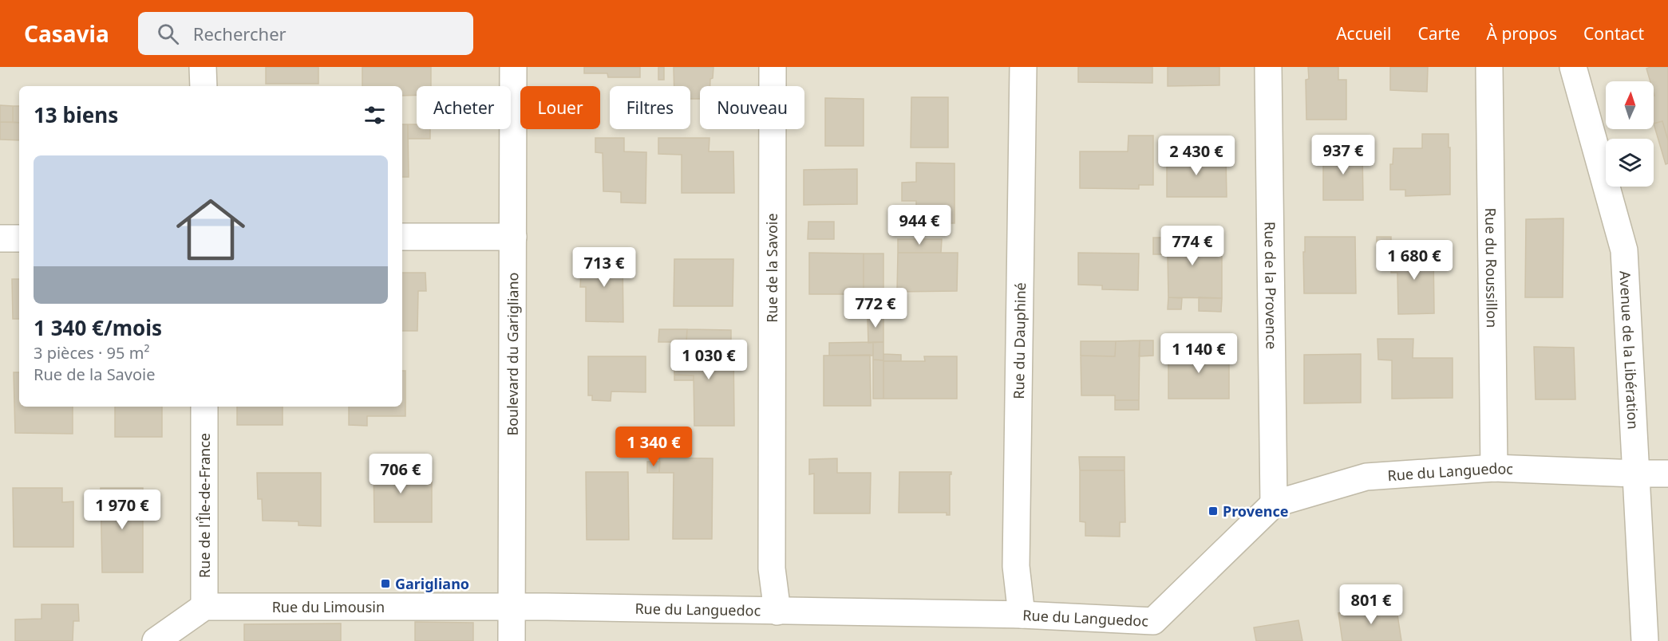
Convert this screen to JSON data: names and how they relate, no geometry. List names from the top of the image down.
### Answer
{
  "streets": {
    "street": [
      "Rue du Roussillon",
      "Rue de la Savoie",
      "Rue de la Provence",
      "Rue du Dauphiné",
      "Avenue de la Libération",
      "Boulevard du Garigliano",
      "Rue du Languedoc",
      "Rue de l'Île-de-France",
      "Rue du Limousin"
    ]
  },
  "crossings": [
    ["Rue du Roussillon", "Rue du Languedoc"],
    ["Rue de la Savoie", "Rue du Languedoc"],
    ["Rue de la Provence", "Rue du Languedoc"],
    ["Rue du Dauphiné", "Rue du Languedoc"],
    ["Avenue de la Libération", "Rue du Languedoc"],
    ["Boulevard du Garigliano", "Rue du Languedoc"],
    ["Boulevard du Garigliano", "Rue du Limousin"],
    ["Rue du Languedoc", "Rue du Limousin"],
    ["Rue de l'Île-de-France", "Rue du Limousin"]
  ],
  "places": {
    "transit": ["Provence", "Garigliano"]
  },
  "north": "top",
  "page": {
    "header": "Casavia",
    "search": "Rechercher",
    "nav": [
      "Accueil",
      "Carte",
      "À propos",
      "Contact"
    ],
    "chip": [
      "Acheter",
      "Louer",
      "Filtres",
      "Nouveau"
    ],
    "heading": "13 biens",
    "price": [
      "937 €",
      "2 430 €",
      "944 €",
      "774 €",
      "1 680 €",
      "713 €",
      "772 €",
      "1 140 €",
      "1 030 €",
      "1 340 €",
      "706 €",
      "1 970 €",
      "801 €"
    ],
    "list": [
      {
        "name": "1 340 €/mois",
        "note": "3 pièces · 95 m² · Rue de la Savoie"
      }
    ]
  }
}
